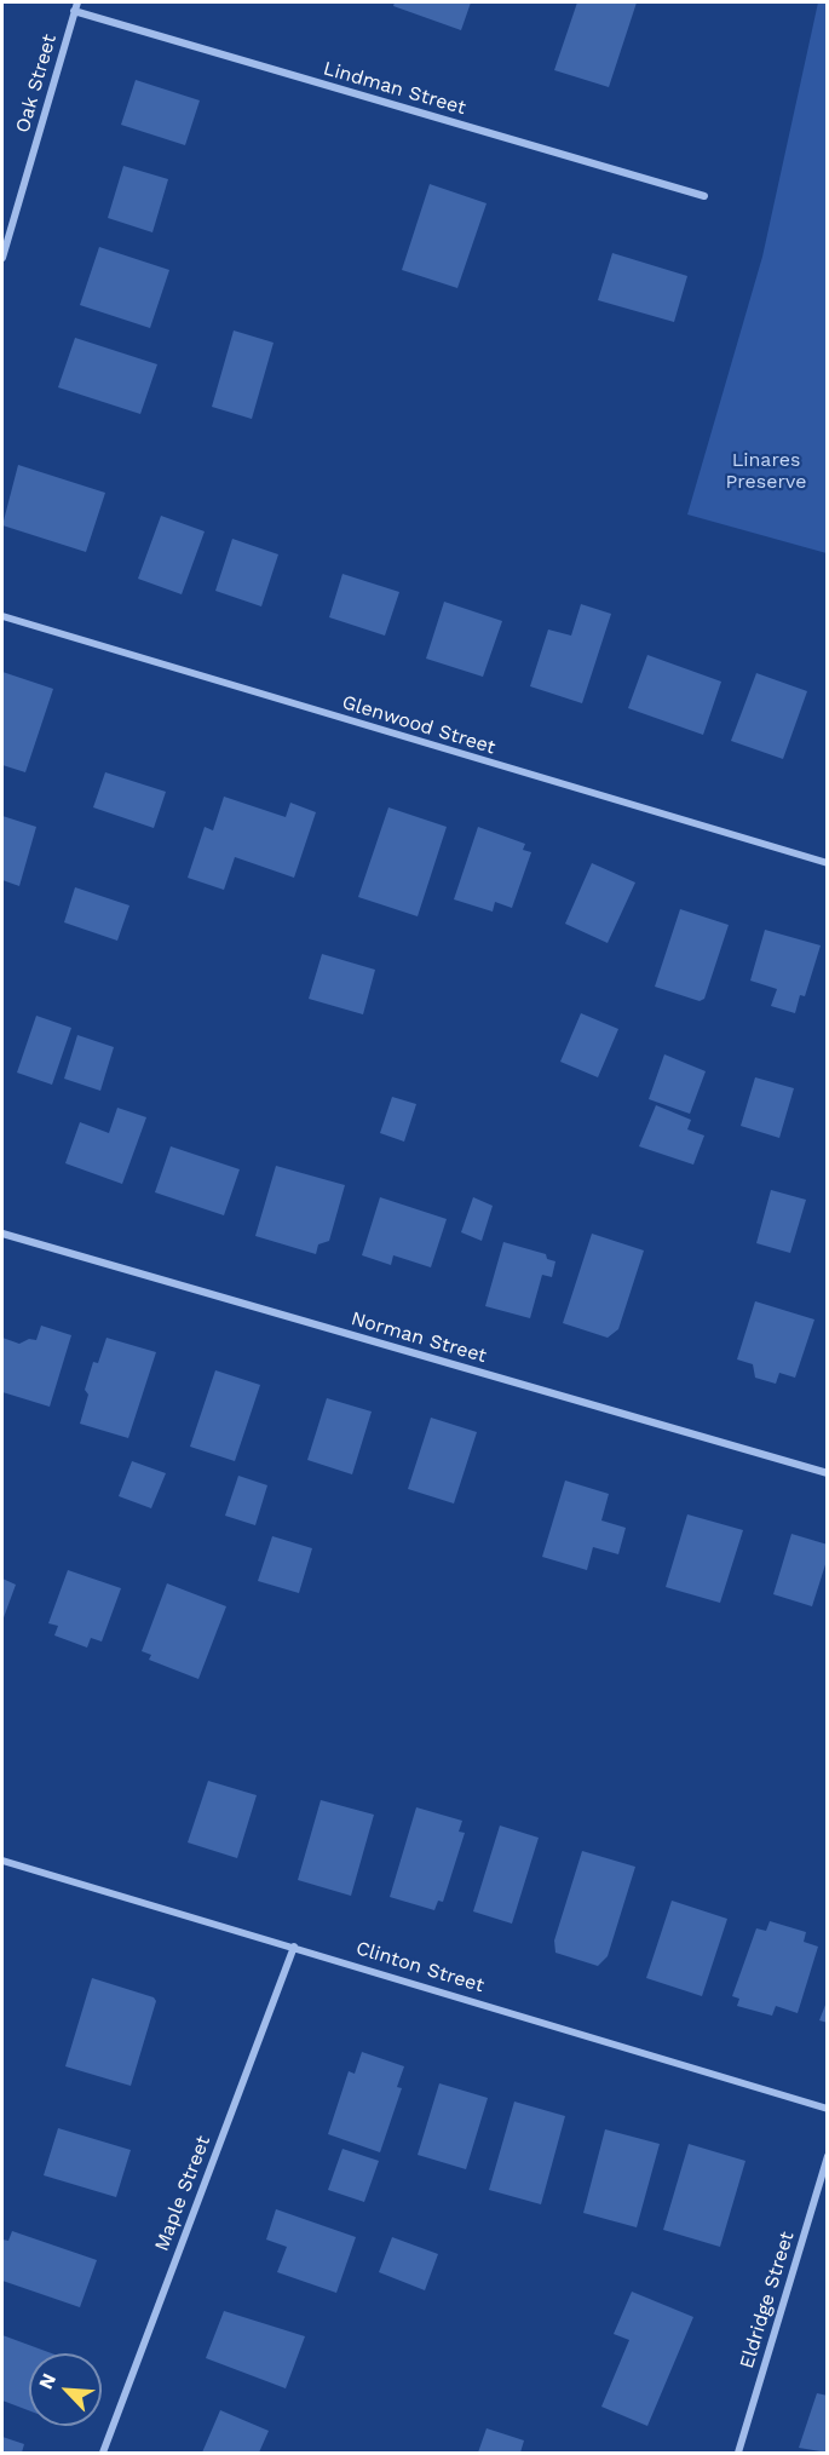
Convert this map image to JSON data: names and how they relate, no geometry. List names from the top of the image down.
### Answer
{
  "streets": {
    "street": [
      "Oak Street",
      "Lindman Street",
      "Glenwood Street",
      "Norman Street",
      "Clinton Street",
      "Maple Street",
      "Eldridge Street"
    ]
  },
  "crossings": [
    ["Oak Street", "Lindman Street"],
    ["Clinton Street", "Maple Street"]
  ],
  "parks": ["Linares Preserve"],
  "north": "top left"
}
